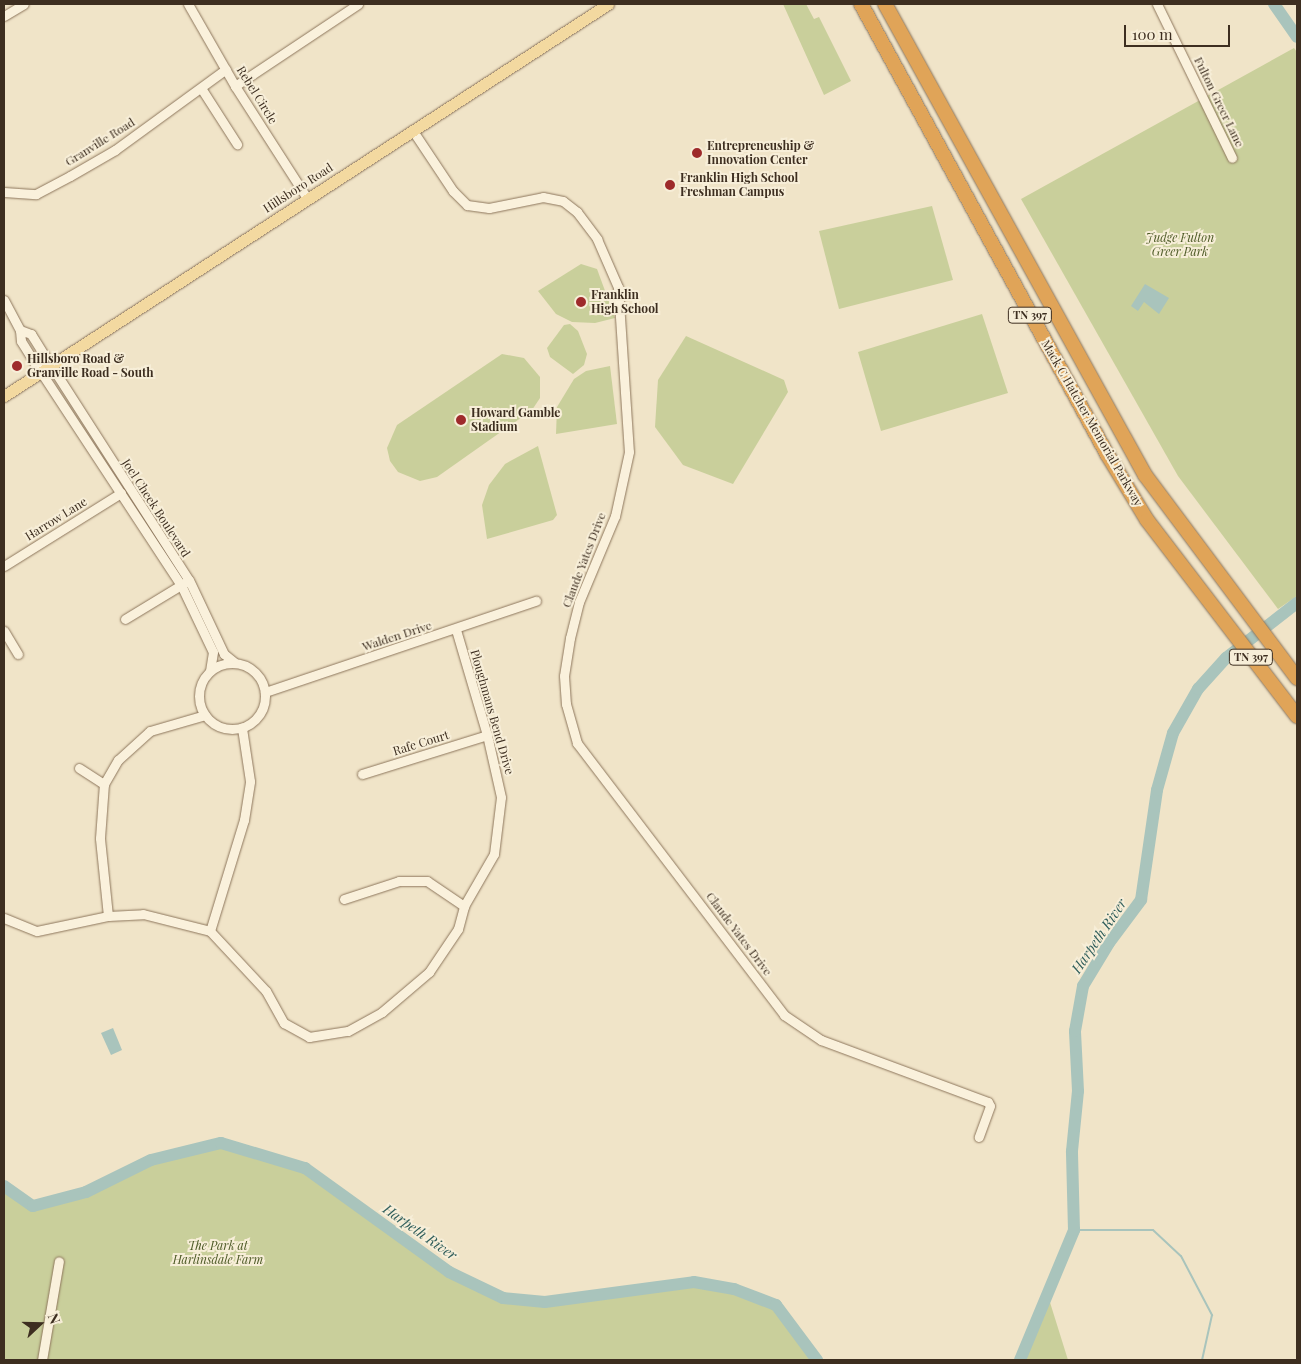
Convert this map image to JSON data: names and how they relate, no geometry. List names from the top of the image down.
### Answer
{
  "streets": {
    "highway": ["TN 397", "Mack C Hatcher Memorial Parkway"],
    "main road": ["Hillsboro Road"],
    "street": [
      "Rebel Circle",
      "Fulton Greer Lane",
      "Granville Road",
      "Joel Cheek Boulevard",
      "Harrow Lane",
      "Claude Yates Drive",
      "Walden Drive",
      "Ploughmans Bend Drive",
      "Rafe Court"
    ]
  },
  "crossings": [
    ["Rebel Circle", "Granville Road"],
    ["Rebel Circle", "Hillsboro Road"],
    ["Hillsboro Road", "Joel Cheek Boulevard"],
    ["Hillsboro Road", "Claude Yates Drive"],
    ["Joel Cheek Boulevard", "Harrow Lane"],
    ["Joel Cheek Boulevard", "Walden Drive"],
    ["Walden Drive", "Ploughmans Bend Drive"],
    ["Ploughmans Bend Drive", "Rafe Court"]
  ],
  "water": ["Harpeth River"],
  "parks": ["Judge Fulton Greer Park", "The Park at Harlinsdale Farm"],
  "places": [
    "Entrepreneuship & Innovation Center",
    "Franklin High School Freshman Campus",
    "Franklin High School",
    "Hillsboro Road & Granville Road - South",
    "Howard Gamble Stadium"
  ],
  "scale_bar": "100 m",
  "north": "right"
}
